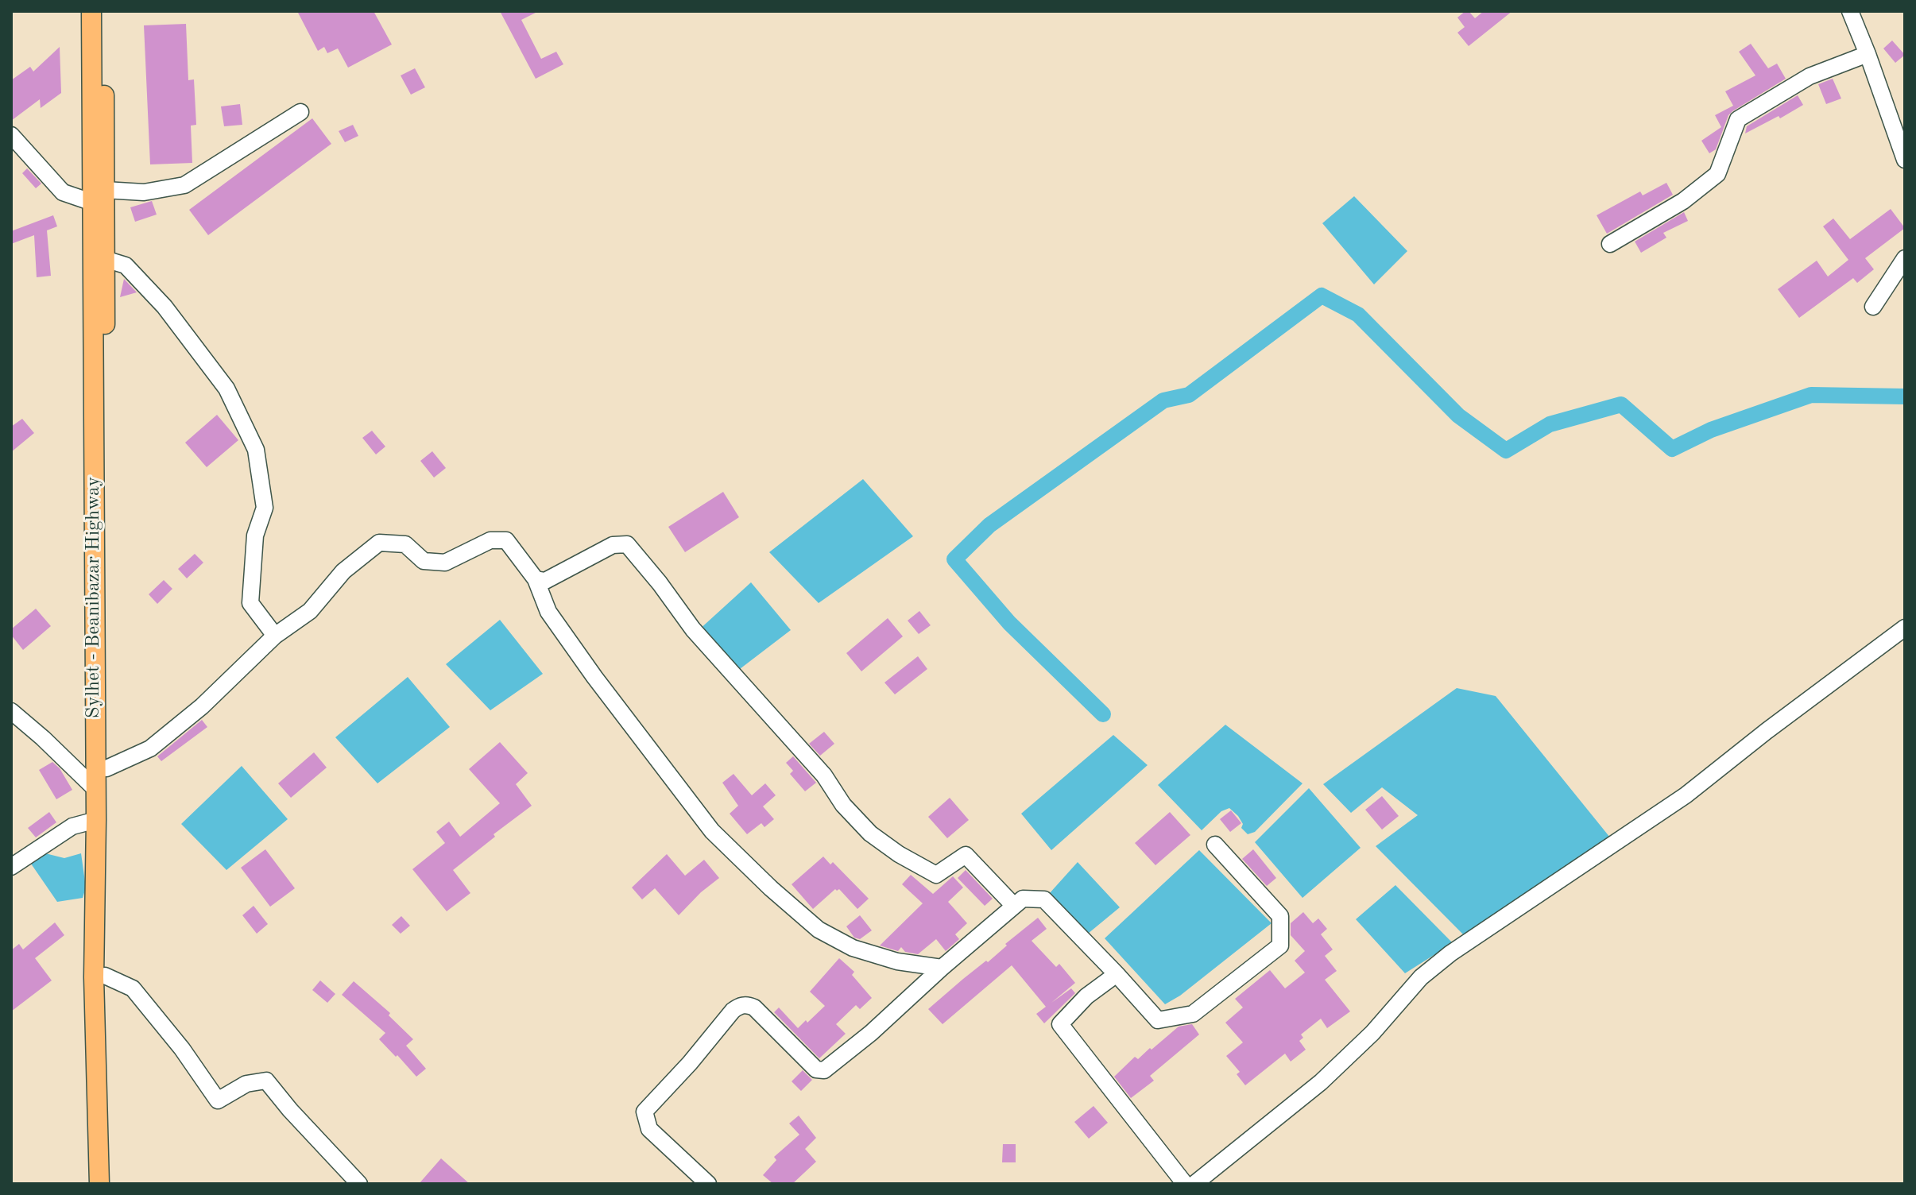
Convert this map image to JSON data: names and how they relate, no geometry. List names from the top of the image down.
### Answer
{
  "streets": {
    "main road": ["Sylhet - Beanibazar Highway"]
  }
}
